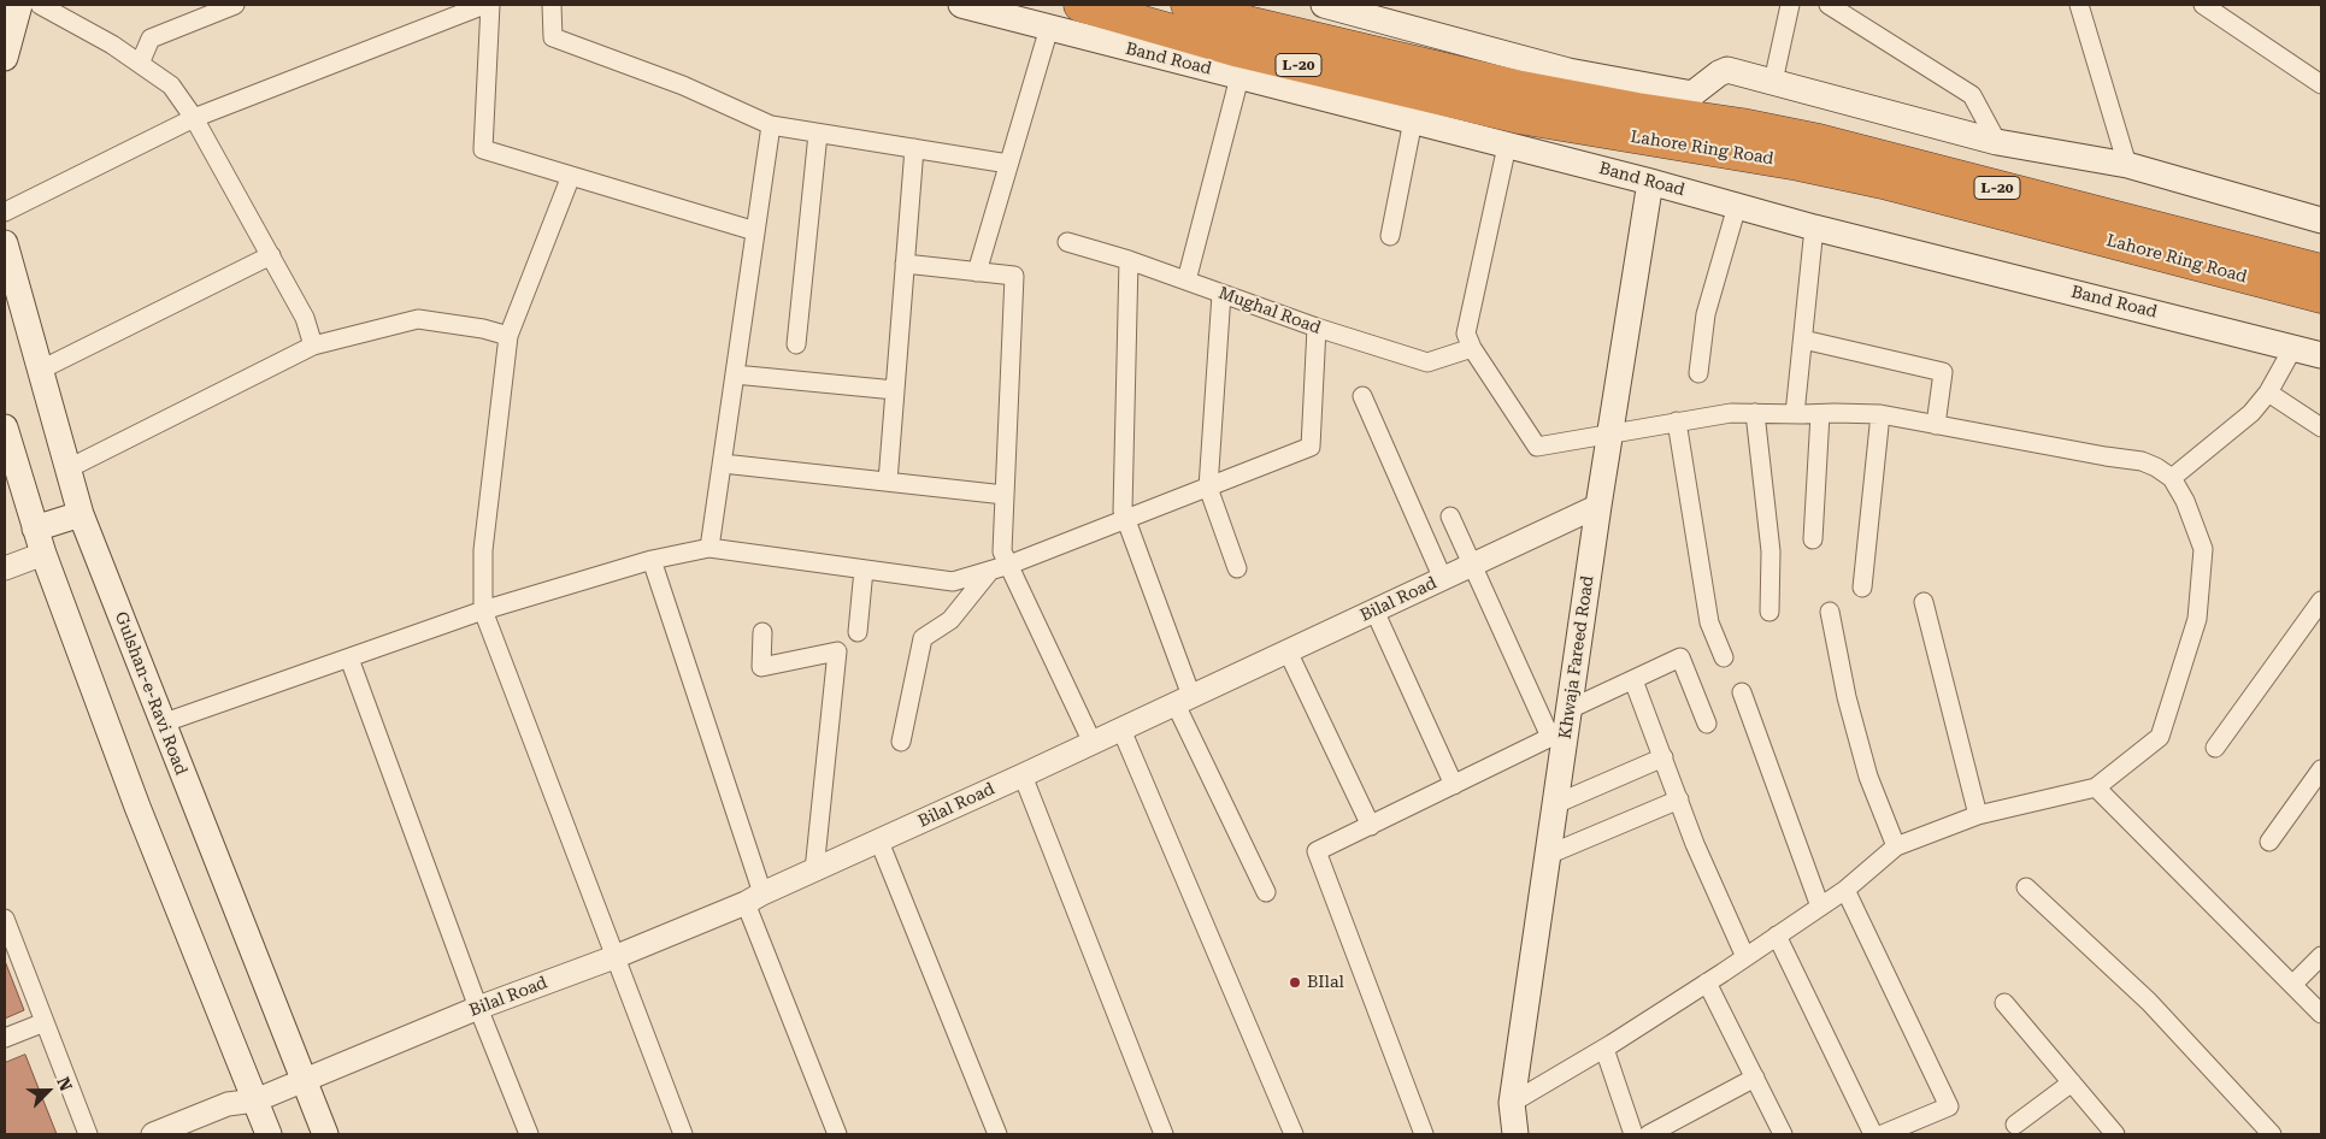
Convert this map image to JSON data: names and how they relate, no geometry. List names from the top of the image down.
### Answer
{
  "streets": {
    "highway": ["L-20", "Lahore Ring Road"],
    "main road": ["Band Road", "Khwaja Fareed Road", "Gulshan-e-Ravi Road"],
    "street": ["Mughal Road", "Bilal Road"]
  },
  "crossings": [
    ["Band Road", "Lahore Ring Road"],
    ["Band Road", "Khwaja Fareed Road"],
    ["Bilal Road", "Khwaja Fareed Road"],
    ["Bilal Road", "Gulshan-e-Ravi Road"]
  ],
  "places": ["BIlal"],
  "north": "top right"
}
